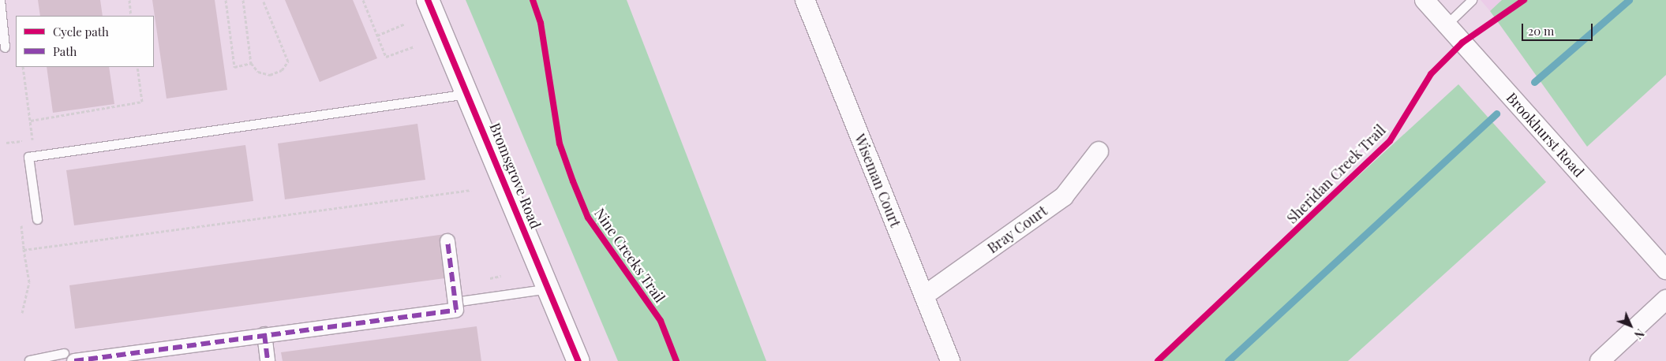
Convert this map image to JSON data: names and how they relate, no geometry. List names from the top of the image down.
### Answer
{
  "streets": {
    "street": [
      "Brookhurst Road",
      "Bromsgrove Road",
      "Wiseman Court",
      "Bray Court"
    ],
    "cycle path": ["Sheridan Creek Trail", "Nine Creeks Trail"]
  },
  "crossings": [
    ["Wiseman Court", "Bray Court"]
  ],
  "legend": ["Cycle path", "Path"],
  "scale_bar": "20 m",
  "north": "bottom right"
}
